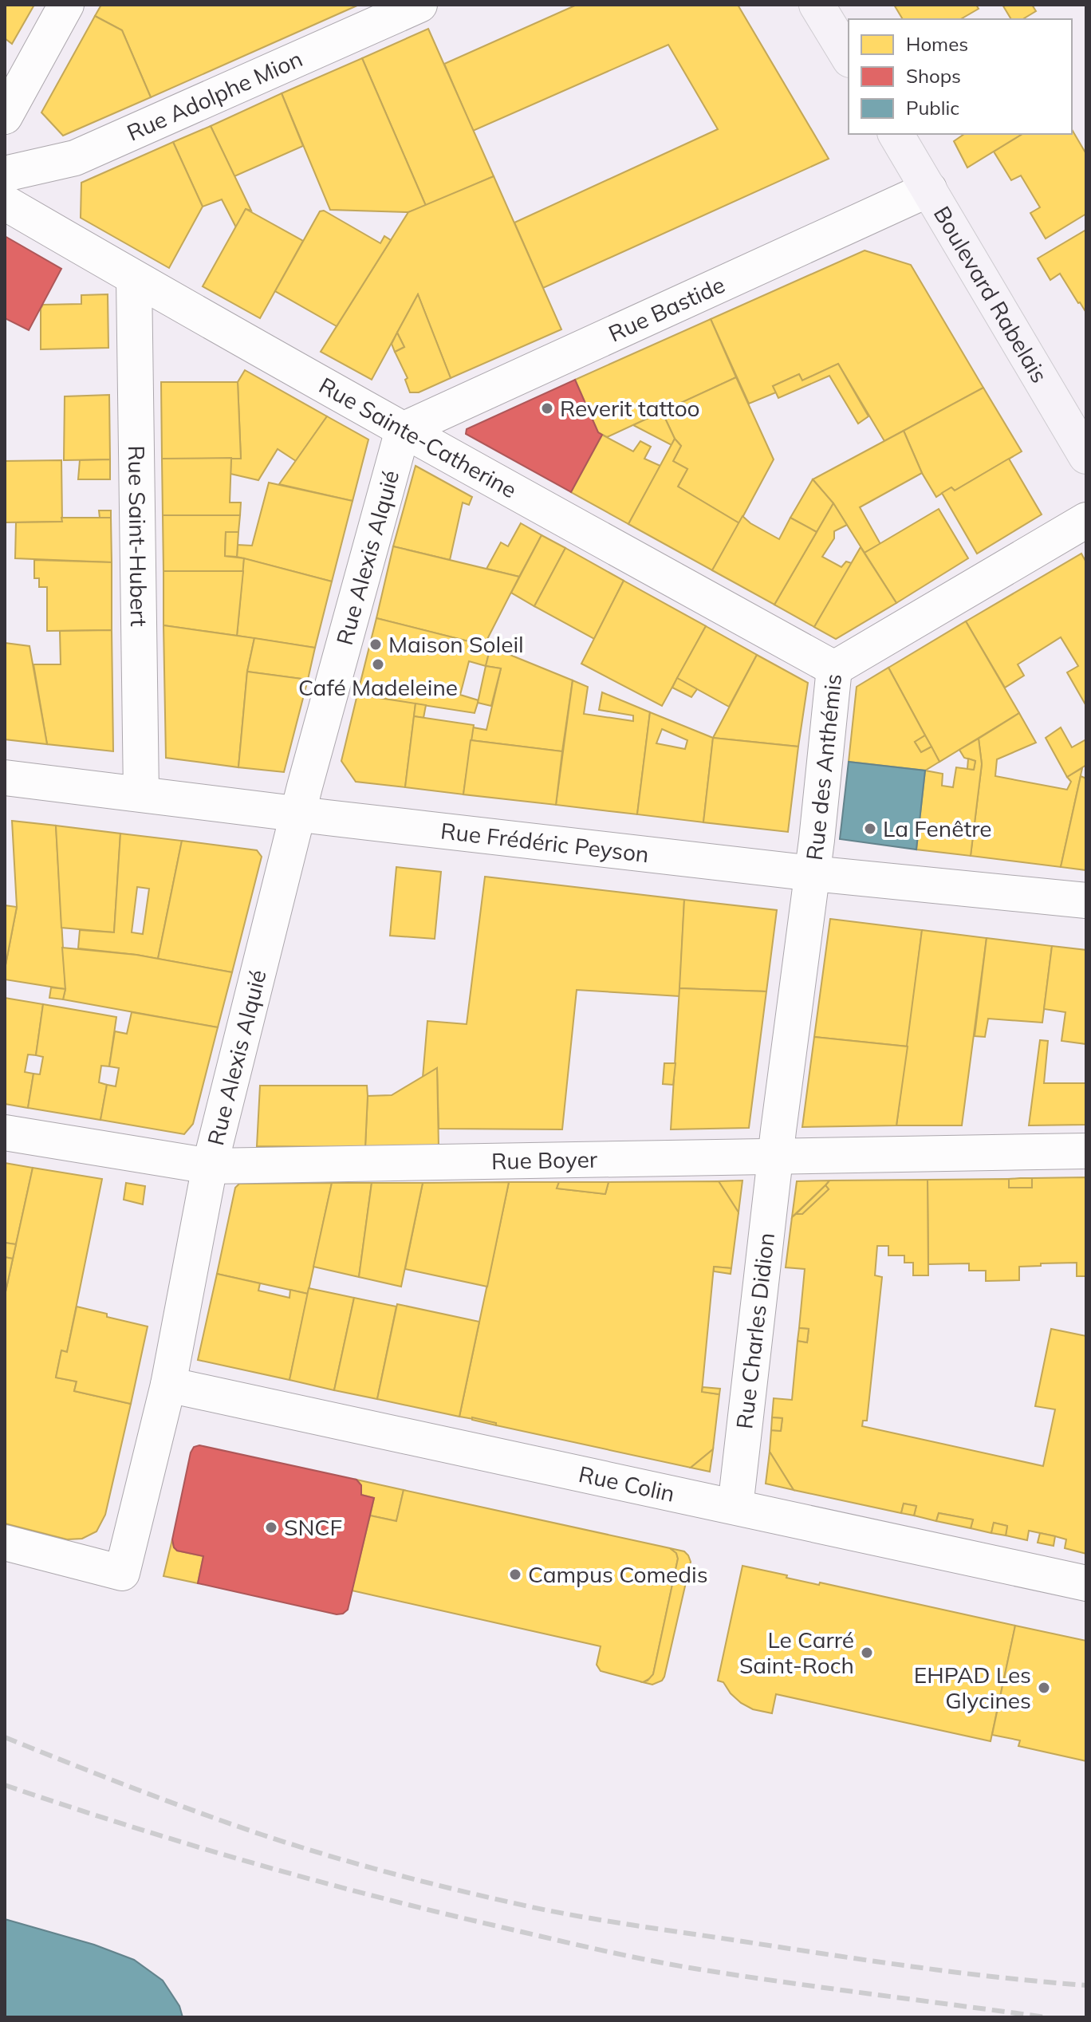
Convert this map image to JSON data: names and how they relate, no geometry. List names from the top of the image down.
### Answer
{
  "streets": {
    "main road": ["Boulevard Rabelais"],
    "street": [
      "Rue Adolphe Mion",
      "Rue Bastide",
      "Rue Sainte-Catherine",
      "Rue Saint-Hubert",
      "Rue Alexis Alquié",
      "Rue des Anthémis",
      "Rue Frédéric Peyson",
      "Rue Boyer",
      "Rue Charles Didion",
      "Rue Colin"
    ]
  },
  "crossings": [
    ["Boulevard Rabelais", "Rue Bastide"],
    ["Rue Bastide", "Rue Sainte-Catherine"],
    ["Rue Bastide", "Rue Alexis Alquié"],
    ["Rue Sainte-Catherine", "Rue Saint-Hubert"],
    ["Rue Sainte-Catherine", "Rue Alexis Alquié"],
    ["Rue Sainte-Catherine", "Rue des Anthémis"],
    ["Rue Saint-Hubert", "Rue Frédéric Peyson"],
    ["Rue Alexis Alquié", "Rue Frédéric Peyson"],
    ["Rue Alexis Alquié", "Rue Boyer"],
    ["Rue Alexis Alquié", "Rue Colin"],
    ["Rue des Anthémis", "Rue Frédéric Peyson"],
    ["Rue des Anthémis", "Rue Boyer"],
    ["Rue des Anthémis", "Rue Charles Didion"],
    ["Rue Boyer", "Rue Charles Didion"],
    ["Rue Charles Didion", "Rue Colin"]
  ],
  "places": [
    "Reverit tattoo",
    "Maison Soleil",
    "Café Madeleine",
    "La Fenêtre",
    "SNCF",
    "Campus Comedis",
    "Le Carré Saint-Roch",
    "EHPAD Les Glycines"
  ],
  "legend": ["Homes", "Shops", "Public"]
}
